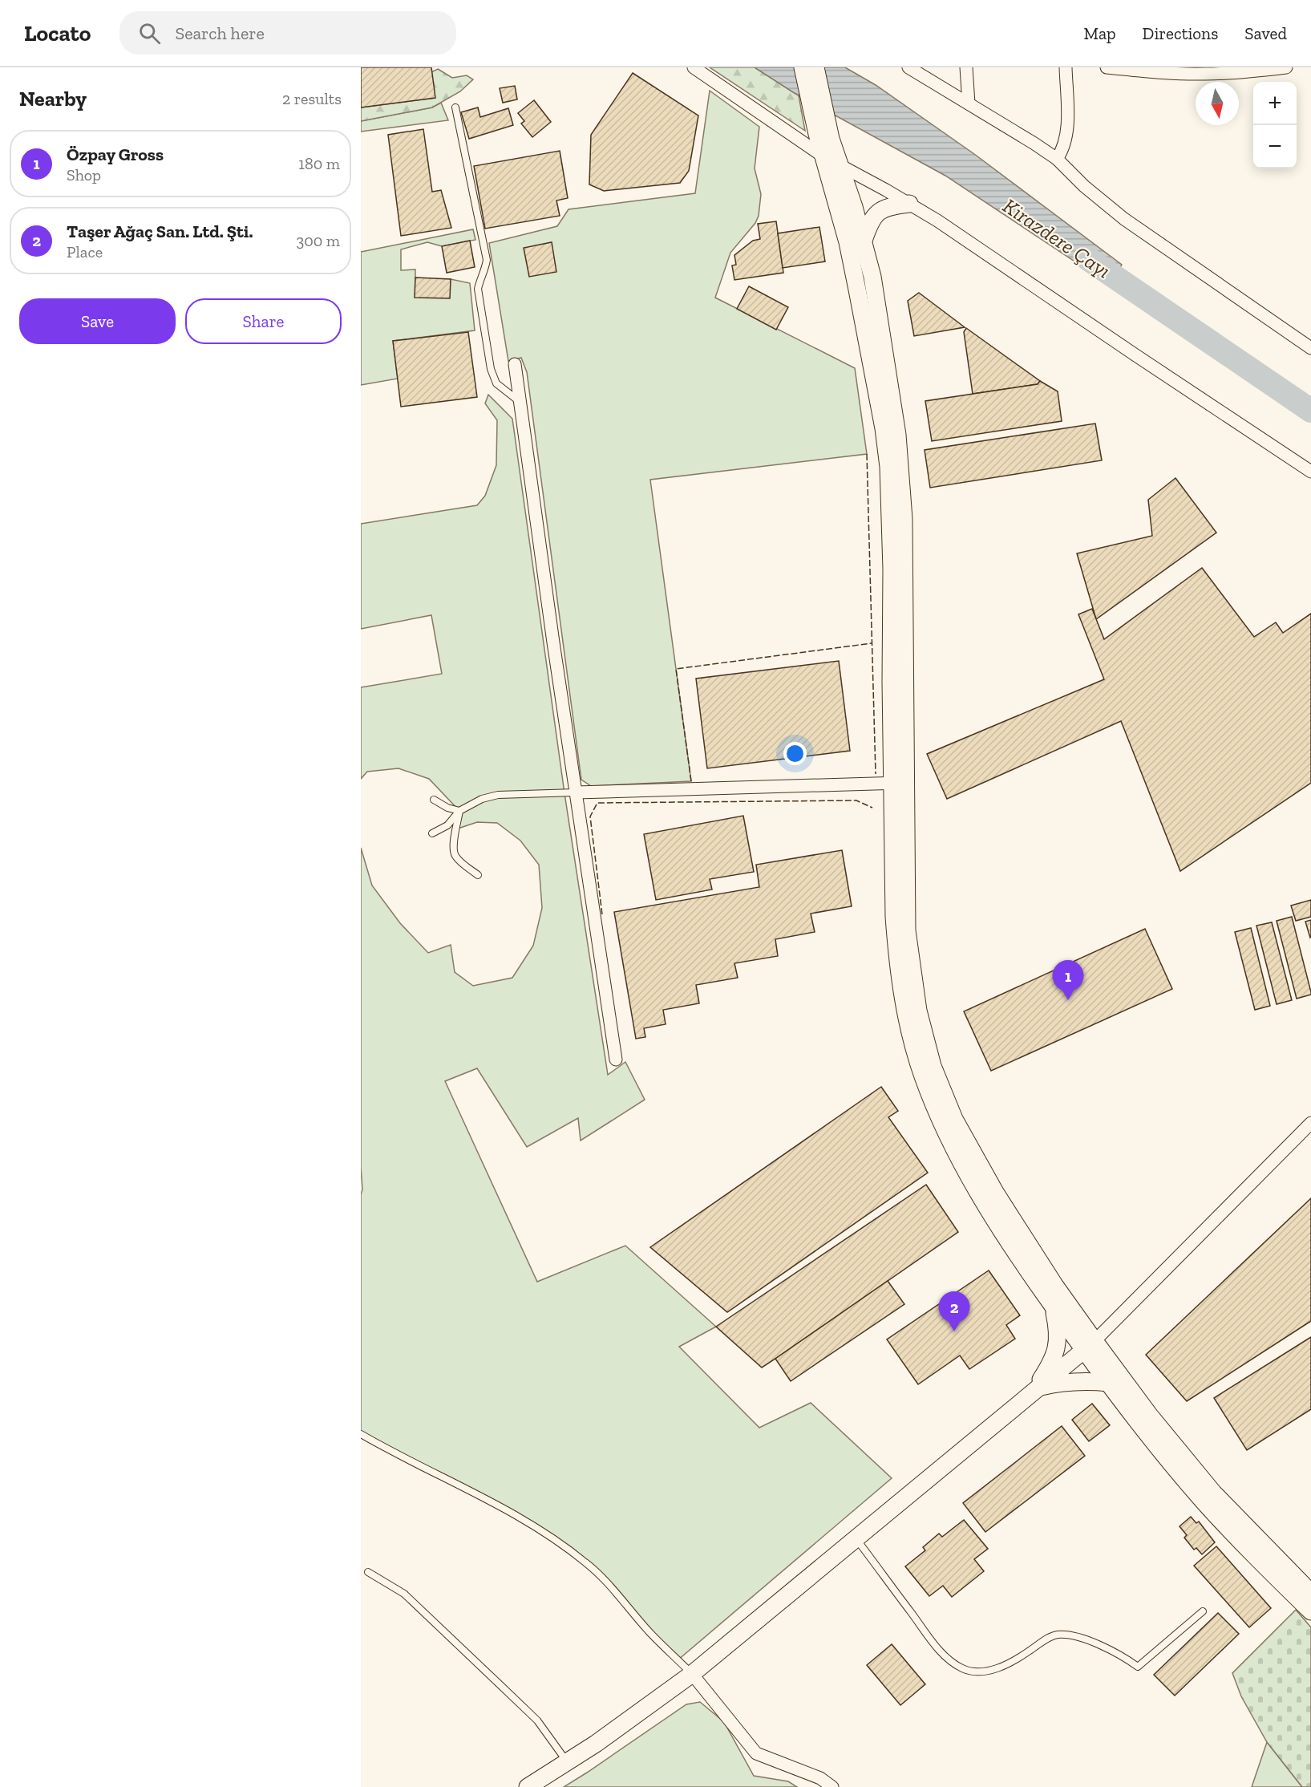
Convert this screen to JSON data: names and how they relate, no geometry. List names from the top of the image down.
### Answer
{
  "water": ["Kirazdere Çayı"],
  "north": "bottom",
  "page": {
    "header": "Locato",
    "search": "Search here",
    "nav": ["Map", "Directions", "Saved"],
    "heading": ["Nearby", "2 results"],
    "map_buttons": ["+", "−"],
    "list": [
      {
        "mark": "1",
        "name": "Özpay Gross",
        "note": "Shop",
        "value": "180 m"
      },
      {
        "mark": "2",
        "name": "Taşer Ağaç San. Ltd. Şti.",
        "note": "Place",
        "value": "300 m"
      }
    ],
    "buttons": ["Save", "Share"],
    "pins": ["1", "2"]
  }
}
